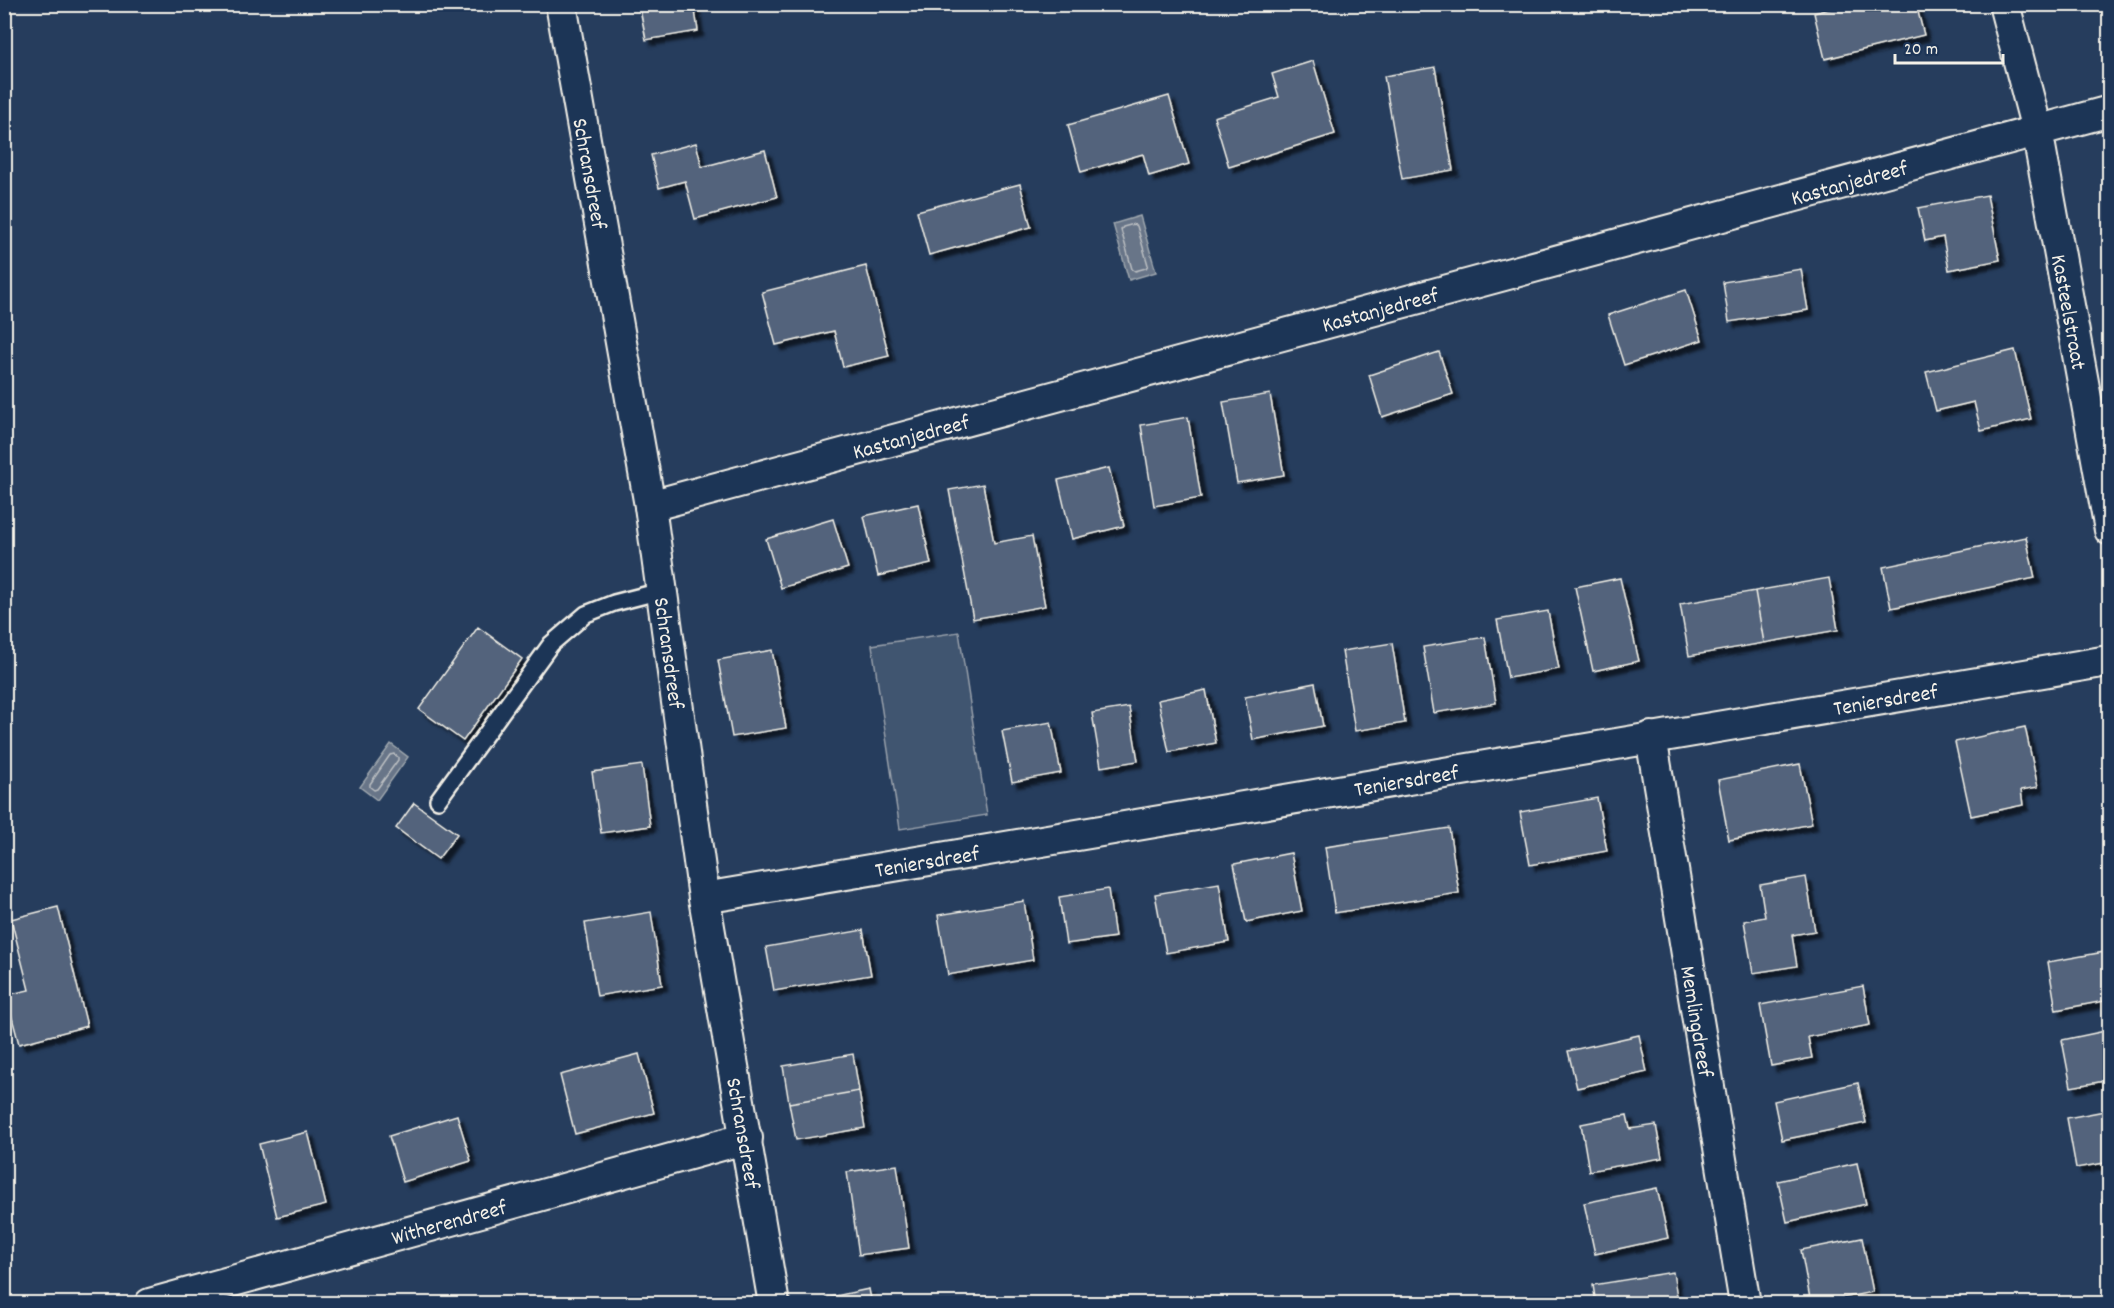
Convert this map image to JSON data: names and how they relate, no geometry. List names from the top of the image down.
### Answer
{
  "streets": {
    "street": [
      "Schransdreef",
      "Kastanjedreef",
      "Kasteelstraat",
      "Teniersdreef",
      "Memlingdreef",
      "Witherendreef"
    ]
  },
  "crossings": [
    ["Schransdreef", "Kastanjedreef"],
    ["Schransdreef", "Teniersdreef"],
    ["Schransdreef", "Witherendreef"],
    ["Kastanjedreef", "Kasteelstraat"],
    ["Teniersdreef", "Memlingdreef"]
  ],
  "scale_bar": "20 m"
}
